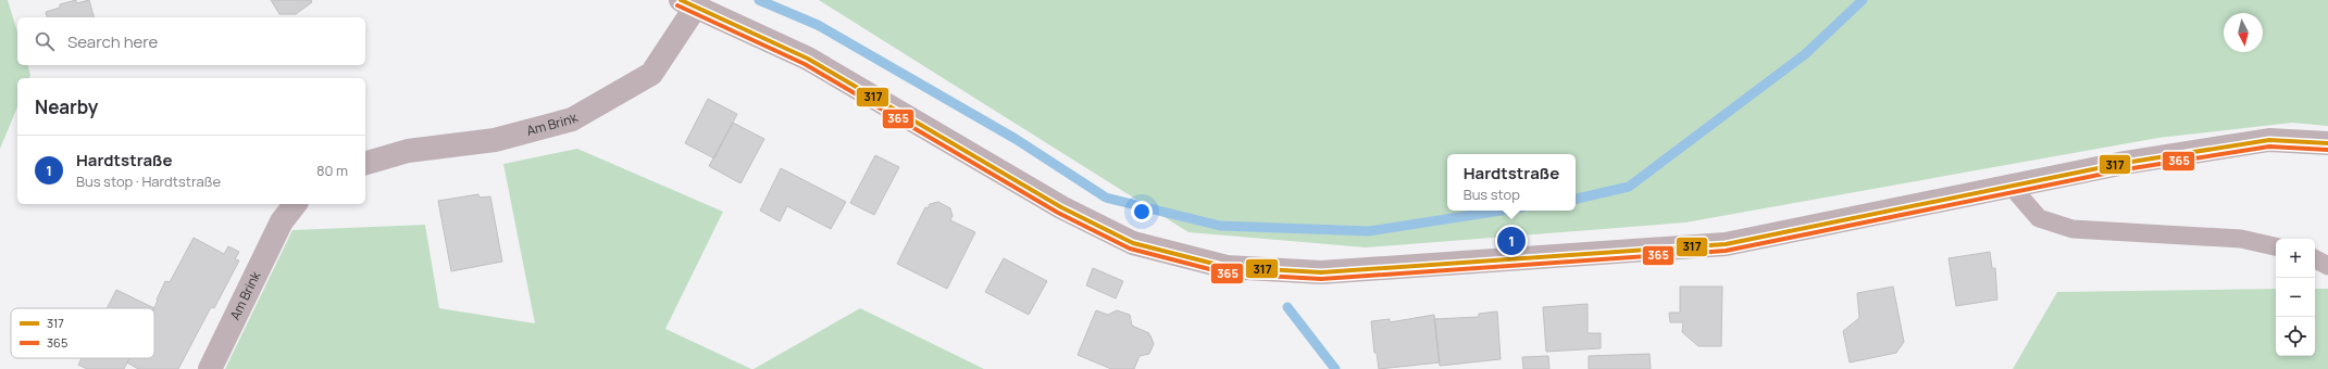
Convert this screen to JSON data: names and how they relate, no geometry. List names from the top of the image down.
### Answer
{
  "streets": {
    "street": ["Am Brink"]
  },
  "lines": ["transit line 317", "transit line 365"],
  "legend": ["317", "365"],
  "north": "bottom",
  "page": {
    "search": "Search here",
    "heading": "Nearby",
    "list": [
      {
        "mark": "1",
        "name": "Hardtstraße",
        "note": "Bus stop · Hardtstraße",
        "value": "80 m"
      }
    ],
    "popup": ["Hardtstraße", "Bus stop"],
    "pins": "1",
    "map_buttons": ["+", "−"]
  }
}
